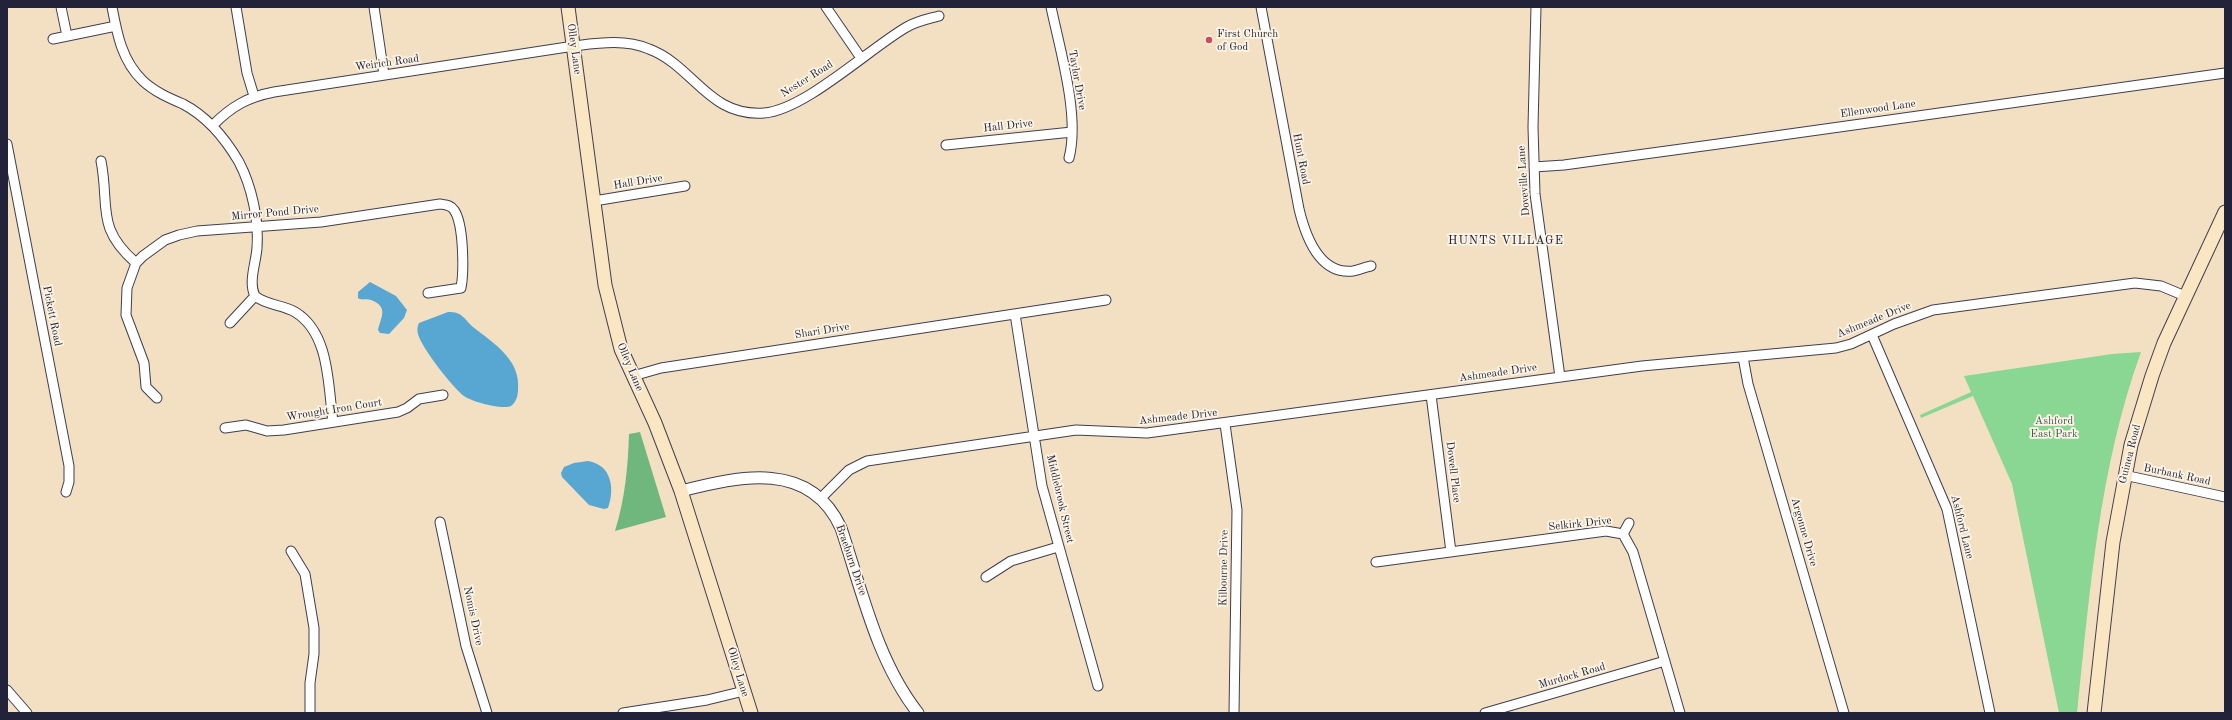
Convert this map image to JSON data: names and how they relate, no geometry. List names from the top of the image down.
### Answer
{
  "streets": {
    "main road": ["Olley Lane", "Guinea Road"],
    "street": [
      "Weirich Road",
      "Nester Road",
      "Taylor Drive",
      "Ellenwood Lane",
      "Hall Drive",
      "Hunt Road",
      "Doveville Lane",
      "Mirror Pond Drive",
      "Pickett Road",
      "Ashmeade Drive",
      "Shari Drive",
      "Wrought Iron Court",
      "Dowell Place",
      "Burbank Road",
      "Middlebrook Street",
      "Selkirk Drive",
      "Ashford Lane",
      "Argonne Drive",
      "Braeburn Drive",
      "Kilbourne Drive",
      "Nomis Drive",
      "Murdock Road"
    ]
  },
  "crossings": [
    ["Olley Lane", "Weirich Road"],
    ["Olley Lane", "Nester Road"],
    ["Olley Lane", "Hall Drive"],
    ["Olley Lane", "Shari Drive"],
    ["Olley Lane", "Braeburn Drive"],
    ["Weirich Road", "Nester Road"],
    ["Taylor Drive", "Hall Drive"],
    ["Ellenwood Lane", "Doveville Lane"],
    ["Doveville Lane", "Ashmeade Drive"],
    ["Ashmeade Drive", "Guinea Road"],
    ["Ashmeade Drive", "Dowell Place"],
    ["Ashmeade Drive", "Middlebrook Street"],
    ["Ashmeade Drive", "Ashford Lane"],
    ["Ashmeade Drive", "Argonne Drive"],
    ["Ashmeade Drive", "Braeburn Drive"],
    ["Ashmeade Drive", "Kilbourne Drive"],
    ["Shari Drive", "Middlebrook Street"],
    ["Guinea Road", "Burbank Road"],
    ["Dowell Place", "Selkirk Drive"],
    ["Selkirk Drive", "Murdock Road"]
  ],
  "districts": ["HUNTS VILLAGE"],
  "parks": ["Ashford East Park"],
  "places": ["First Church of God"]
}
